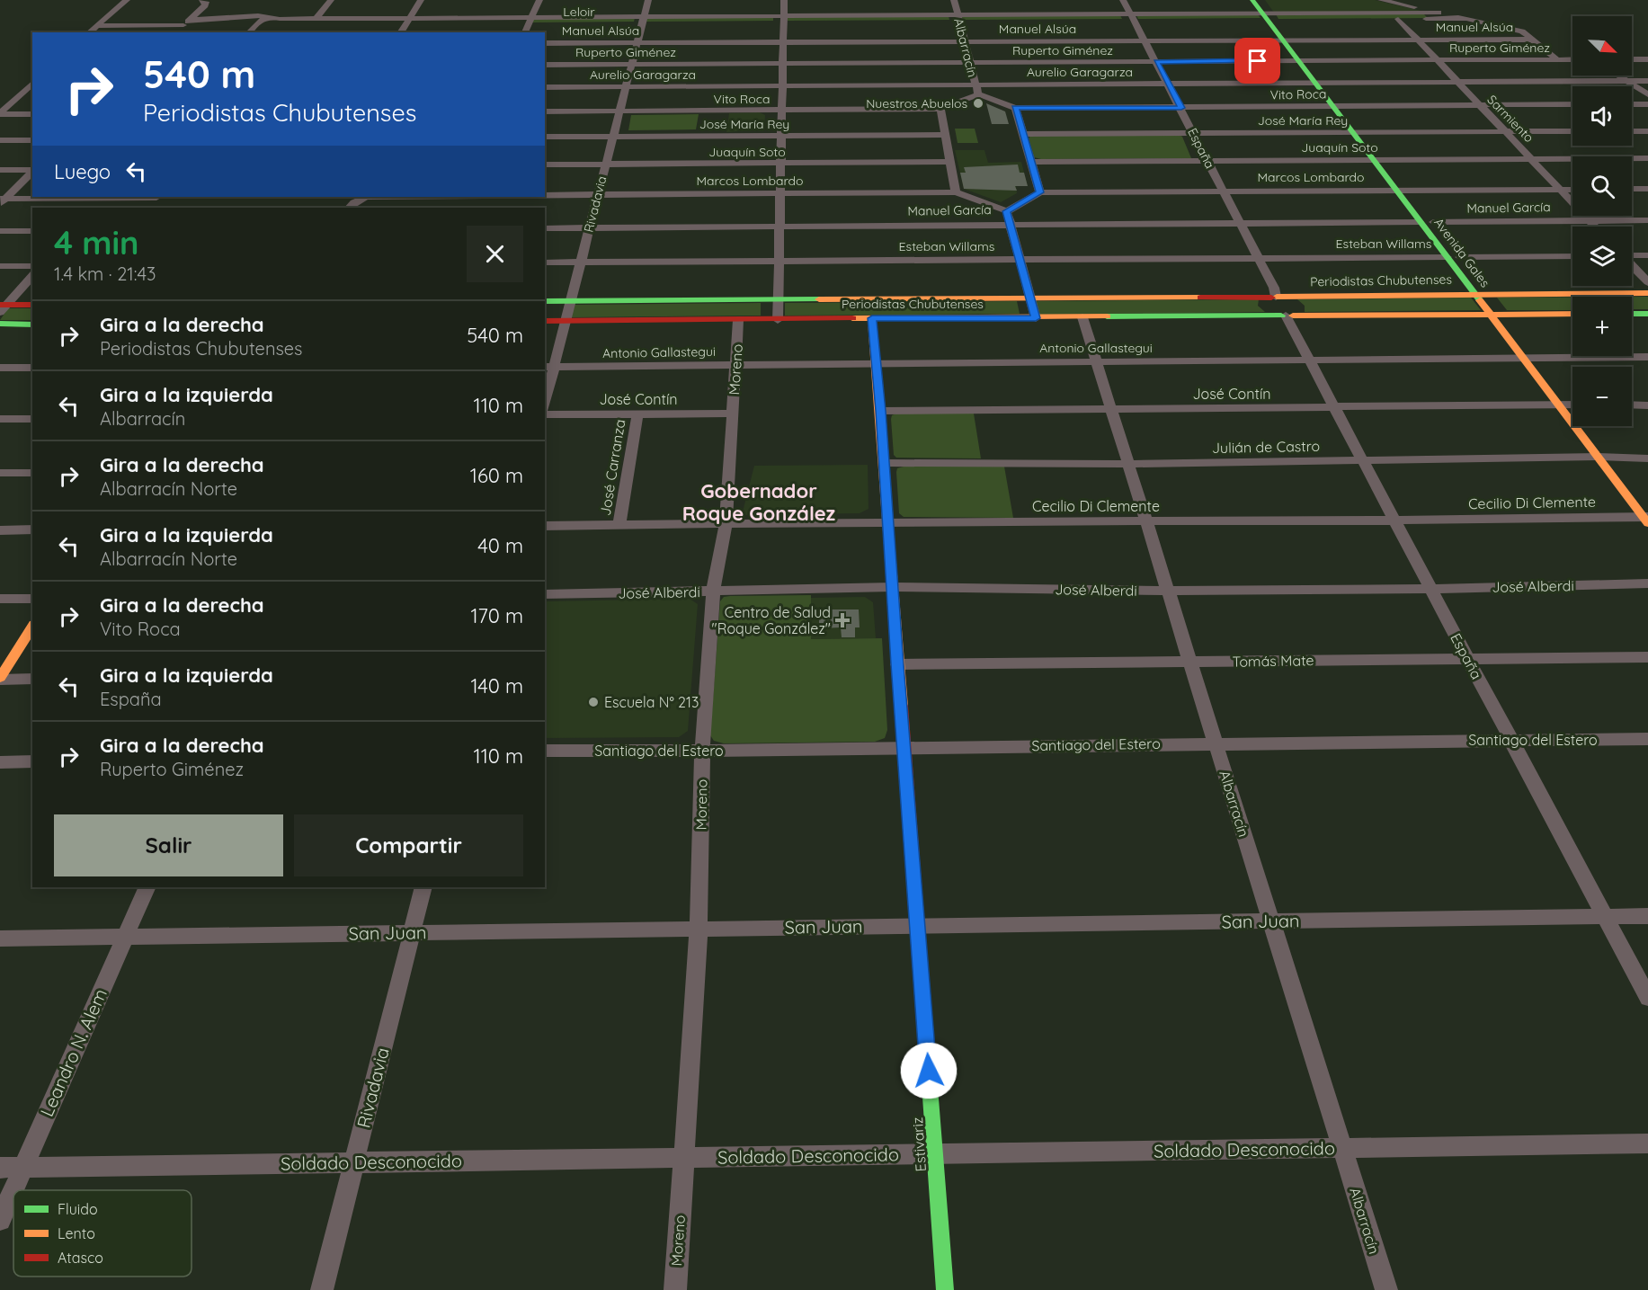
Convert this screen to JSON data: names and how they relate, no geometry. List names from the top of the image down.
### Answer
{
  "streets": {
    "street": [
      "Leloir",
      "Manuel Alsúa",
      "Albarracín",
      "Ruperto Giménez",
      "Aurelio Garagarza",
      "Vito Roca",
      "Sarmiento",
      "José María Rey",
      "Juaquín Soto",
      "España",
      "Marcos Lombardo",
      "Rivadavia",
      "Manuel García",
      "Esteban Willams",
      "Avenida Gales",
      "Periodistas Chubutenses",
      "Antonio Gallastegui",
      "Moreno",
      "José Contín",
      "Julián de Castro",
      "José Carranza",
      "Cecilio Di Clemente",
      "José Alberdi",
      "Tomás Mate",
      "Santiago del Estero",
      "San Juan",
      "Leandro N. Alem",
      "Estivariz",
      "Soldado Desconocido"
    ]
  },
  "crossings": [
    ["Leloir", "Manuel Alsúa"],
    ["Leloir", "Albarracín"],
    ["Leloir", "Sarmiento"],
    ["Leloir", "España"],
    ["Leloir", "Rivadavia"],
    ["Leloir", "Avenida Gales"],
    ["Manuel Alsúa", "Albarracín"],
    ["Manuel Alsúa", "Sarmiento"],
    ["Manuel Alsúa", "España"],
    ["Manuel Alsúa", "Rivadavia"],
    ["Manuel Alsúa", "Avenida Gales"],
    ["Albarracín", "Ruperto Giménez"],
    ["Albarracín", "Aurelio Garagarza"],
    ["Albarracín", "Periodistas Chubutenses"],
    ["Albarracín", "Antonio Gallastegui"],
    ["Albarracín", "José Contín"],
    ["Albarracín", "Julián de Castro"],
    ["Albarracín", "Cecilio Di Clemente"],
    ["Albarracín", "José Alberdi"],
    ["Albarracín", "Tomás Mate"],
    ["Albarracín", "Santiago del Estero"],
    ["Albarracín", "San Juan"],
    ["Albarracín", "Soldado Desconocido"],
    ["Ruperto Giménez", "Sarmiento"],
    ["Ruperto Giménez", "España"],
    ["Ruperto Giménez", "Rivadavia"],
    ["Ruperto Giménez", "Avenida Gales"],
    ["Aurelio Garagarza", "Sarmiento"],
    ["Aurelio Garagarza", "España"],
    ["Aurelio Garagarza", "Rivadavia"],
    ["Aurelio Garagarza", "Avenida Gales"],
    ["Vito Roca", "Sarmiento"],
    ["Vito Roca", "España"],
    ["Vito Roca", "Rivadavia"],
    ["Vito Roca", "Avenida Gales"],
    ["Sarmiento", "José María Rey"],
    ["Sarmiento", "Juaquín Soto"],
    ["Sarmiento", "Marcos Lombardo"],
    ["Sarmiento", "Manuel García"],
    ["José María Rey", "España"],
    ["José María Rey", "Rivadavia"],
    ["José María Rey", "Avenida Gales"],
    ["Juaquín Soto", "España"],
    ["Juaquín Soto", "Rivadavia"],
    ["Juaquín Soto", "Avenida Gales"],
    ["España", "Marcos Lombardo"],
    ["España", "Manuel García"],
    ["España", "Esteban Willams"],
    ["España", "Periodistas Chubutenses"],
    ["España", "Antonio Gallastegui"],
    ["España", "José Contín"],
    ["España", "Julián de Castro"],
    ["España", "Cecilio Di Clemente"],
    ["España", "José Alberdi"],
    ["España", "Tomás Mate"],
    ["España", "Santiago del Estero"],
    ["España", "San Juan"],
    ["Marcos Lombardo", "Rivadavia"],
    ["Marcos Lombardo", "Avenida Gales"],
    ["Rivadavia", "Manuel García"],
    ["Rivadavia", "Esteban Willams"],
    ["Rivadavia", "Periodistas Chubutenses"],
    ["Rivadavia", "Antonio Gallastegui"],
    ["Rivadavia", "San Juan"],
    ["Rivadavia", "Soldado Desconocido"],
    ["Manuel García", "Avenida Gales"],
    ["Esteban Willams", "Avenida Gales"],
    ["Avenida Gales", "Periodistas Chubutenses"],
    ["Avenida Gales", "Antonio Gallastegui"],
    ["Avenida Gales", "José Contín"],
    ["Avenida Gales", "Julián de Castro"],
    ["Avenida Gales", "Cecilio Di Clemente"],
    ["Periodistas Chubutenses", "Moreno"],
    ["Periodistas Chubutenses", "Estivariz"],
    ["Antonio Gallastegui", "Moreno"],
    ["Antonio Gallastegui", "Estivariz"],
    ["Moreno", "José Contín"],
    ["Moreno", "Cecilio Di Clemente"],
    ["Moreno", "José Alberdi"],
    ["Moreno", "Santiago del Estero"],
    ["Moreno", "San Juan"],
    ["Moreno", "Soldado Desconocido"],
    ["José Contín", "José Carranza"],
    ["José Contín", "Estivariz"],
    ["Julián de Castro", "Estivariz"],
    ["José Carranza", "Cecilio Di Clemente"],
    ["Cecilio Di Clemente", "Estivariz"],
    ["José Alberdi", "Estivariz"],
    ["Tomás Mate", "Estivariz"],
    ["Santiago del Estero", "Estivariz"],
    ["San Juan", "Leandro N. Alem"],
    ["San Juan", "Estivariz"],
    ["Leandro N. Alem", "Soldado Desconocido"],
    ["Estivariz", "Soldado Desconocido"]
  ],
  "districts": ["Gobernador Roque González"],
  "places": {
    "other": ["Nuestros Abuelos", "Escuela N° 213"],
    "health": ["Centro de Salud \"Roque González\""]
  },
  "legend": ["Fluido", "Lento", "Atasco"],
  "north": "bottom right",
  "page": {
    "map_buttons": ["+", "−"],
    "turn": ["540 m", "Periodistas Chubutenses"],
    "then": "Luego",
    "heading": ["4 min", "1.4 km · 21:43"],
    "list": [
      {
        "name": "Gira a la derecha",
        "note": "Periodistas Chubutenses",
        "value": "540 m"
      },
      {
        "name": "Gira a la izquierda",
        "note": "Albarracín",
        "value": "110 m"
      },
      {
        "name": "Gira a la derecha",
        "note": "Albarracín Norte",
        "value": "160 m"
      },
      {
        "name": "Gira a la izquierda",
        "note": "Albarracín Norte",
        "value": "40 m"
      },
      {
        "name": "Gira a la derecha",
        "note": "Vito Roca",
        "value": "170 m"
      },
      {
        "name": "Gira a la izquierda",
        "note": "España",
        "value": "140 m"
      },
      {
        "name": "Gira a la derecha",
        "note": "Ruperto Giménez",
        "value": "110 m"
      }
    ],
    "buttons": ["Salir", "Compartir"]
  }
}
